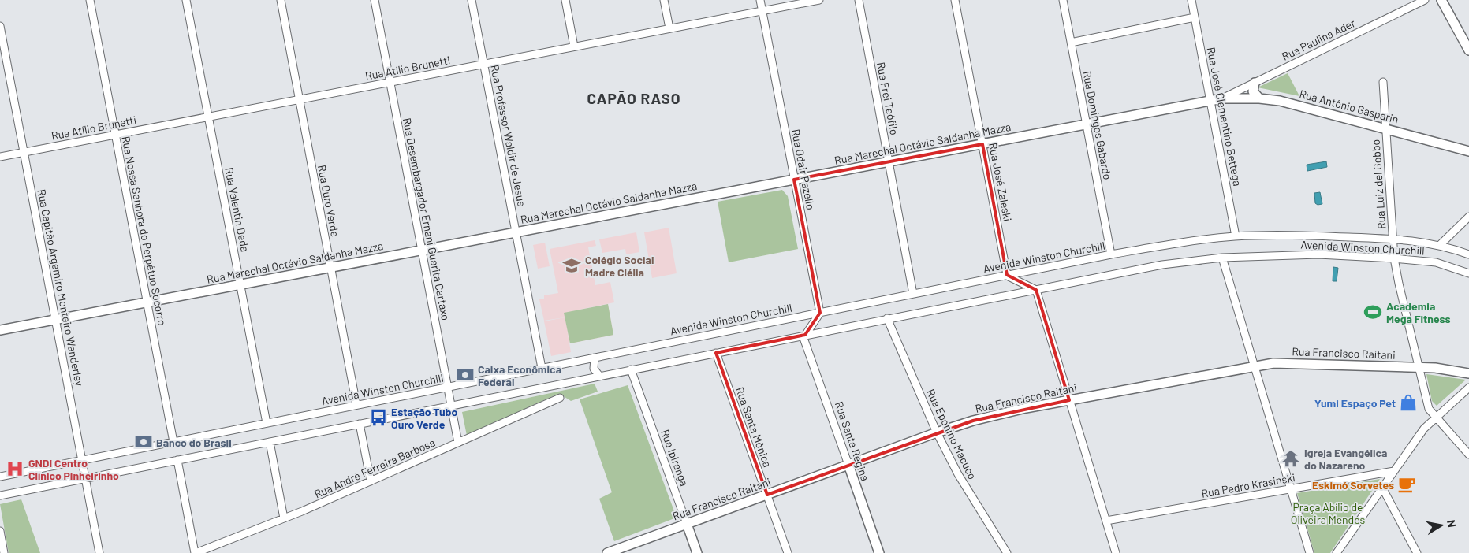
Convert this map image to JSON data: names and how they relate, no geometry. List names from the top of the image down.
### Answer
{
  "streets": {
    "main road": [
      "Rua Antônio Gasparin",
      "Rua Marechal Octávio Saldanha Mazza",
      "Rua Francisco Raitani",
      "Rua Santa Regina",
      "Rua Ipiranga"
    ],
    "street": [
      "Rua Paulina Ader",
      "Rua Atílio Brunetti",
      "Rua Frei Teófilo",
      "Rua José Clementino Bettega",
      "Rua Domingos Gabardo",
      "Rua Professor Waldir de Jesus",
      "Rua Odair Pazello",
      "Rua José Zaleski",
      "Rua Luiz del Gobbo",
      "Rua Ouro Verde",
      "Rua Valentin Deda",
      "Rua Desembargador Ernani Guarita Cartaxo",
      "Rua Nossa Senhora do Perpétuo Socorro",
      "Avenida Winston Churchill",
      "Rua Capitão Argemiro Monteiro Wanderley",
      "Rua Santa Mônica",
      "Rua Eponino Macuco",
      "Rua André Ferreira Barbosa",
      "Rua Pedro Krasinski"
    ]
  },
  "crossings": [
    ["Rua Paulina Ader", "Rua Antônio Gasparin"],
    ["Rua Paulina Ader", "Rua Marechal Octávio Saldanha Mazza"],
    ["Rua Atílio Brunetti", "Rua Professor Waldir de Jesus"],
    ["Rua Atílio Brunetti", "Rua Odair Pazello"],
    ["Rua Atílio Brunetti", "Rua Ouro Verde"],
    ["Rua Atílio Brunetti", "Rua Valentin Deda"],
    ["Rua Atílio Brunetti", "Rua Desembargador Ernani Guarita Cartaxo"],
    ["Rua Atílio Brunetti", "Rua Nossa Senhora do Perpétuo Socorro"],
    ["Rua Atílio Brunetti", "Rua Capitão Argemiro Monteiro Wanderley"],
    ["Rua Frei Teófilo", "Rua Marechal Octávio Saldanha Mazza"],
    ["Rua Frei Teófilo", "Avenida Winston Churchill"],
    ["Rua Antônio Gasparin", "Rua Marechal Octávio Saldanha Mazza"],
    ["Rua Antônio Gasparin", "Rua Luiz del Gobbo"],
    ["Rua José Clementino Bettega", "Rua Marechal Octávio Saldanha Mazza"],
    ["Rua José Clementino Bettega", "Avenida Winston Churchill"],
    ["Rua Domingos Gabardo", "Rua Marechal Octávio Saldanha Mazza"],
    ["Rua Domingos Gabardo", "Avenida Winston Churchill"],
    ["Rua Professor Waldir de Jesus", "Rua Marechal Octávio Saldanha Mazza"],
    ["Rua Professor Waldir de Jesus", "Avenida Winston Churchill"],
    ["Rua Marechal Octávio Saldanha Mazza", "Rua Odair Pazello"],
    ["Rua Marechal Octávio Saldanha Mazza", "Rua José Zaleski"],
    ["Rua Marechal Octávio Saldanha Mazza", "Rua Ouro Verde"],
    ["Rua Marechal Octávio Saldanha Mazza", "Rua Valentin Deda"],
    ["Rua Marechal Octávio Saldanha Mazza", "Rua Desembargador Ernani Guarita Cartaxo"],
    ["Rua Marechal Octávio Saldanha Mazza", "Rua Nossa Senhora do Perpétuo Socorro"],
    ["Rua Marechal Octávio Saldanha Mazza", "Rua Capitão Argemiro Monteiro Wanderley"],
    ["Rua Odair Pazello", "Avenida Winston Churchill"],
    ["Rua José Zaleski", "Avenida Winston Churchill"],
    ["Rua Luiz del Gobbo", "Avenida Winston Churchill"],
    ["Rua Luiz del Gobbo", "Rua Francisco Raitani"],
    ["Rua Ouro Verde", "Avenida Winston Churchill"],
    ["Rua Valentin Deda", "Avenida Winston Churchill"],
    ["Rua Desembargador Ernani Guarita Cartaxo", "Avenida Winston Churchill"],
    ["Rua Desembargador Ernani Guarita Cartaxo", "Rua André Ferreira Barbosa"],
    ["Rua Nossa Senhora do Perpétuo Socorro", "Avenida Winston Churchill"],
    ["Avenida Winston Churchill", "Rua Capitão Argemiro Monteiro Wanderley"],
    ["Avenida Winston Churchill", "Rua Santa Mônica"],
    ["Avenida Winston Churchill", "Rua Eponino Macuco"],
    ["Avenida Winston Churchill", "Rua Santa Regina"],
    ["Avenida Winston Churchill", "Rua Ipiranga"],
    ["Rua Francisco Raitani", "Rua Santa Mônica"],
    ["Rua Francisco Raitani", "Rua Eponino Macuco"],
    ["Rua Francisco Raitani", "Rua Santa Regina"],
    ["Rua Francisco Raitani", "Rua Ipiranga"]
  ],
  "districts": ["CAPÃO RASO"],
  "parks": ["Praça Abílio de Oliveira Mendes"],
  "places": {
    "school or university": ["Colégio Social Madre Clélia"],
    "sports": ["Academia Mega Fitness"],
    "bank": ["Caixa Econômica Federal", "Banco do Brasil"],
    "shop": ["Yumi Espaço Pet"],
    "bus stop": ["Estação Tubo Ouro Verde"],
    "temple": ["Igreja Evangélica do Nazareno"],
    "hospital": ["GNDI Centro Clínico Pinheirinho"],
    "cafe": ["Eskimó Sorvetes"]
  },
  "north": "right"
}
